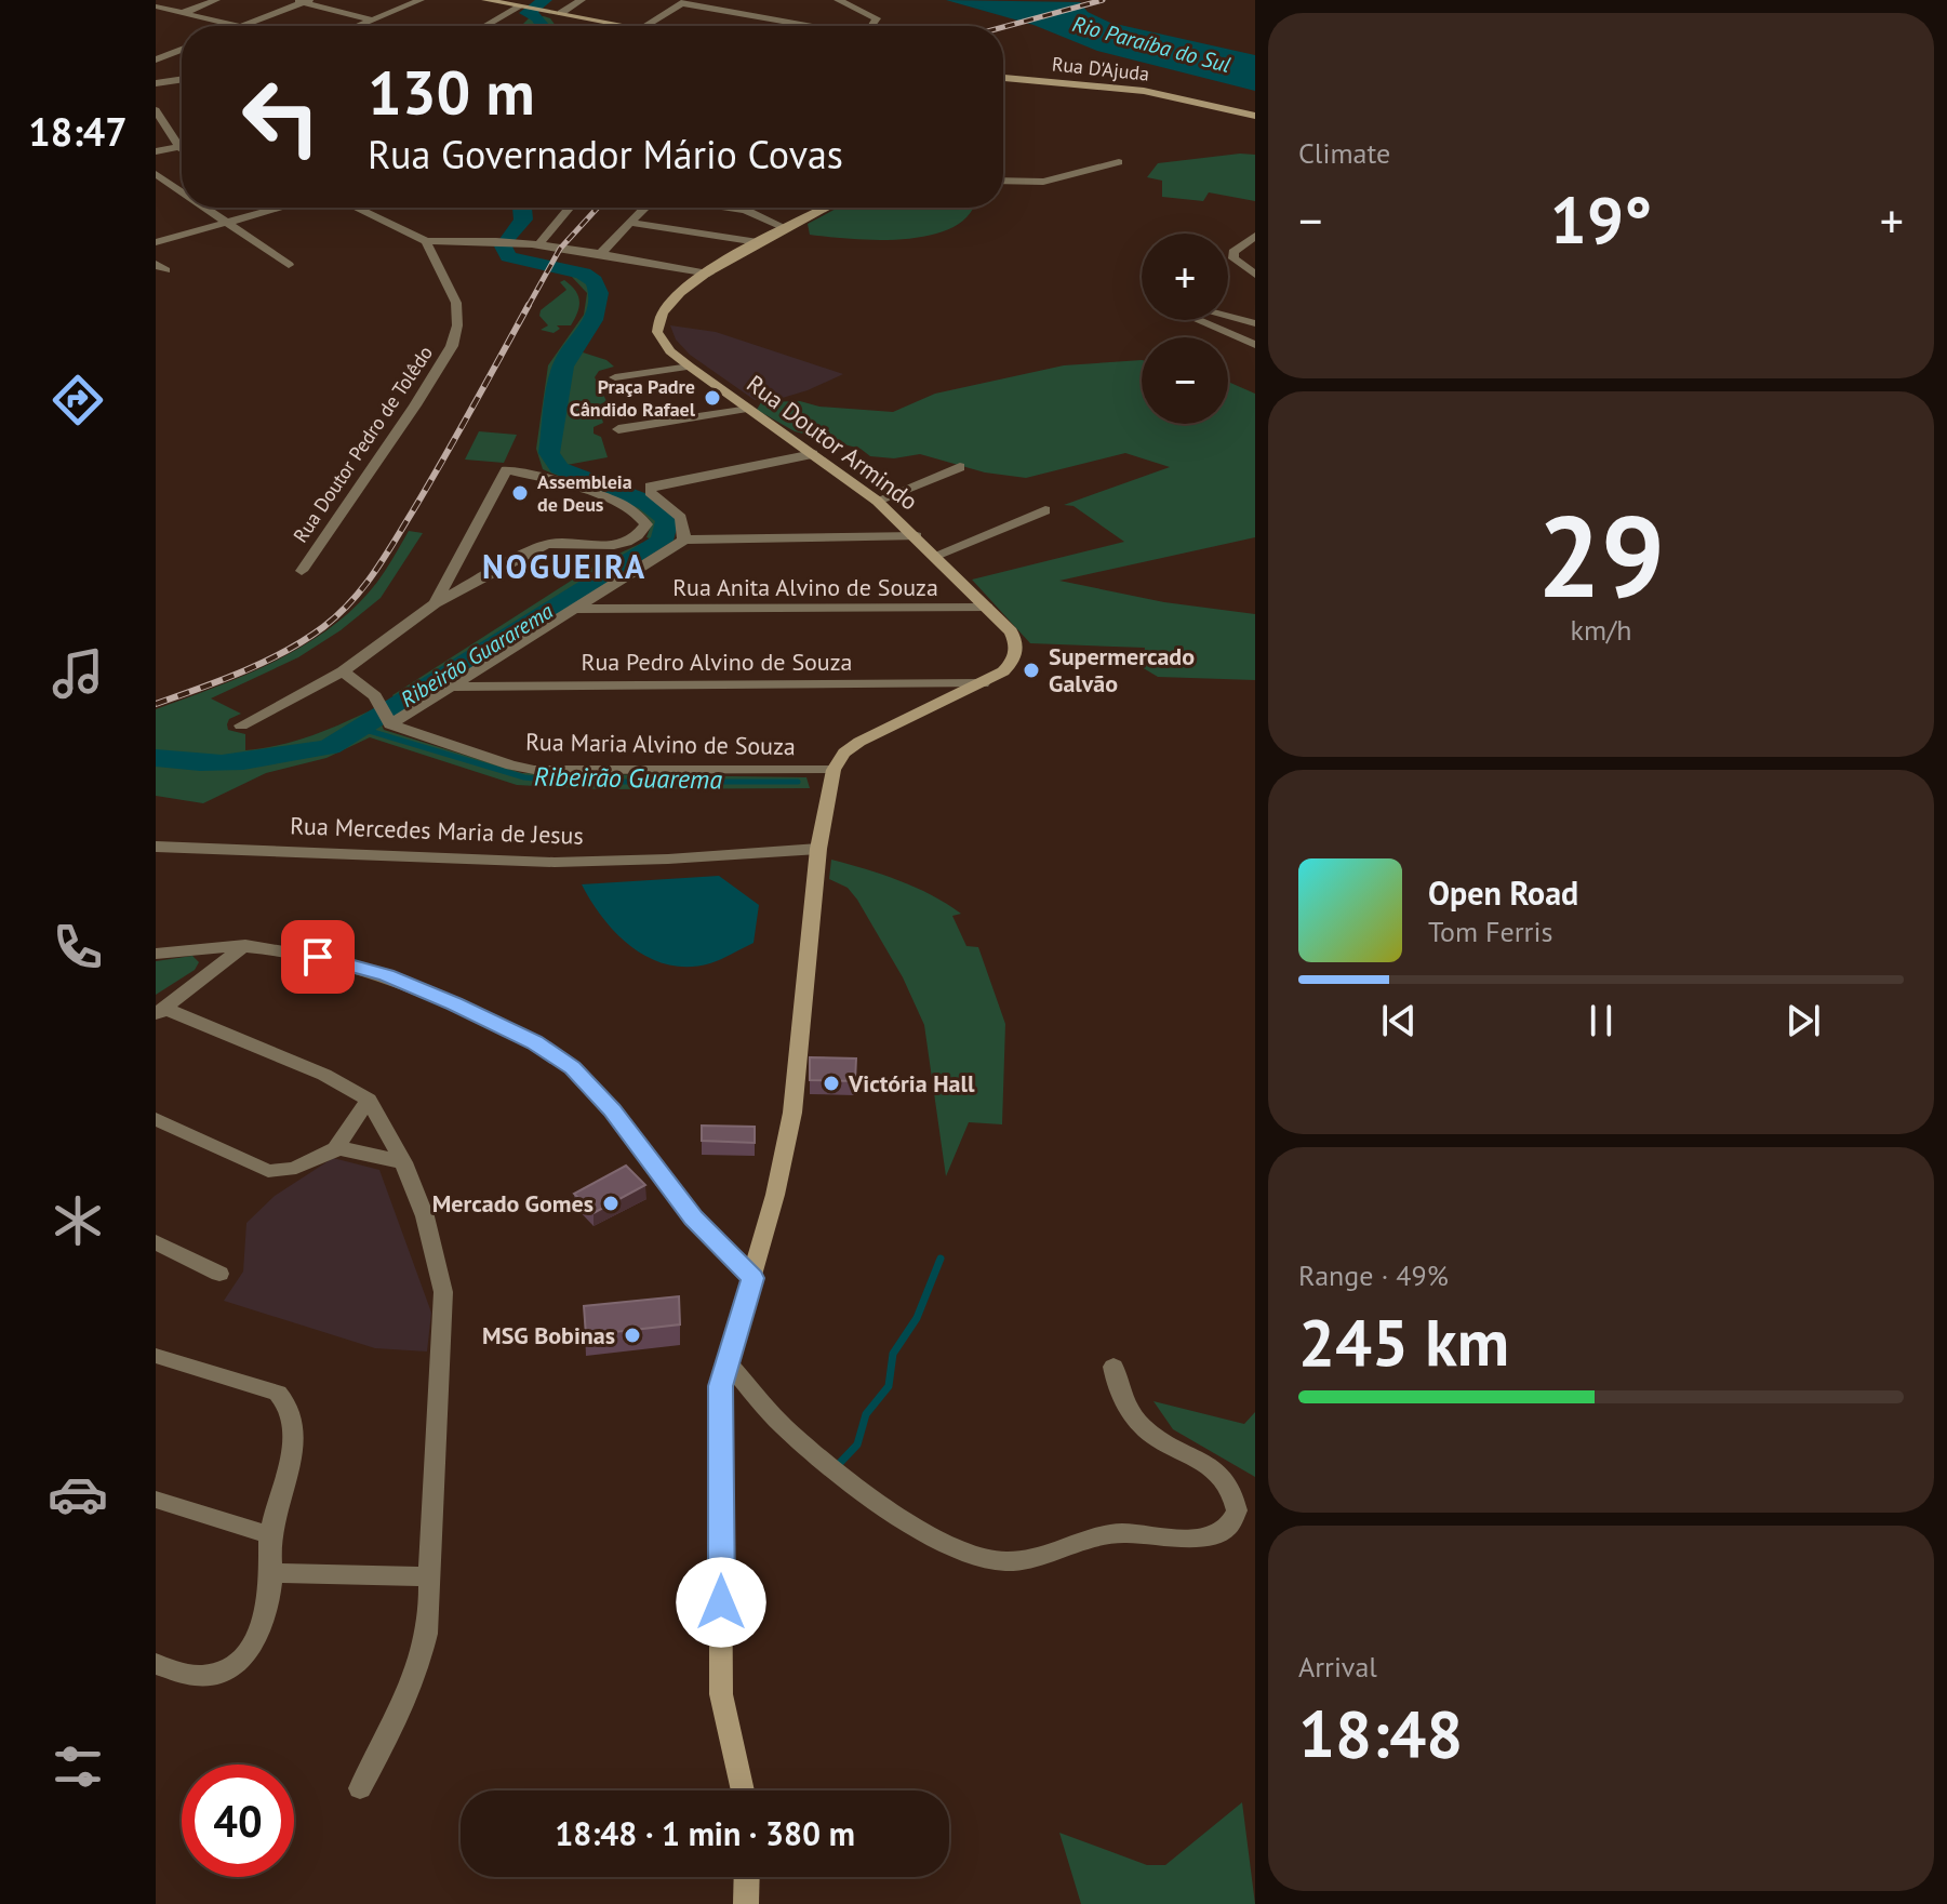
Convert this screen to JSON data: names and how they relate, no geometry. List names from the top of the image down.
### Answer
{
  "streets": {
    "street": [
      "Rua D'Ajuda",
      "Rua Doutor Armindo",
      "Rua Doutor Pedro de Tolêdo",
      "Rua Anita Alvino de Souza",
      "Rua Pedro Alvino de Souza",
      "Rua Maria Alvino de Souza",
      "Rua Mercedes Maria de Jesus"
    ]
  },
  "crossings": [
    ["Rua Doutor Armindo", "Rua Anita Alvino de Souza"],
    ["Rua Doutor Armindo", "Rua Pedro Alvino de Souza"],
    ["Rua Doutor Armindo", "Rua Maria Alvino de Souza"]
  ],
  "districts": ["NOGUEIRA"],
  "water": ["Rio Paraíba do Sul", "Ribeirão Guararema", "Ribeirão Guarema"],
  "places": [
    "Praça Padre Cândido Rafael",
    "Assembleia de Deus",
    "Supermercado Galvão",
    "Victória Hall",
    "Mercado Gomes",
    "MSG Bobinas"
  ],
  "page": {
    "tabs": "18:47",
    "tile": [
      "Climate",
      ["29", "km/h"],
      ["Range · 49%", "245 km"],
      ["Arrival", "18:48"]
    ],
    "turn": ["130 m", "Rua Governador Mário Covas"],
    "heat": ["−", "19°", "+"],
    "map_buttons": ["+", "−"],
    "song": ["Open Road", "Tom Ferris"],
    "limit": "40",
    "trip": "18:48 · 1 min · 380 m"
  }
}
